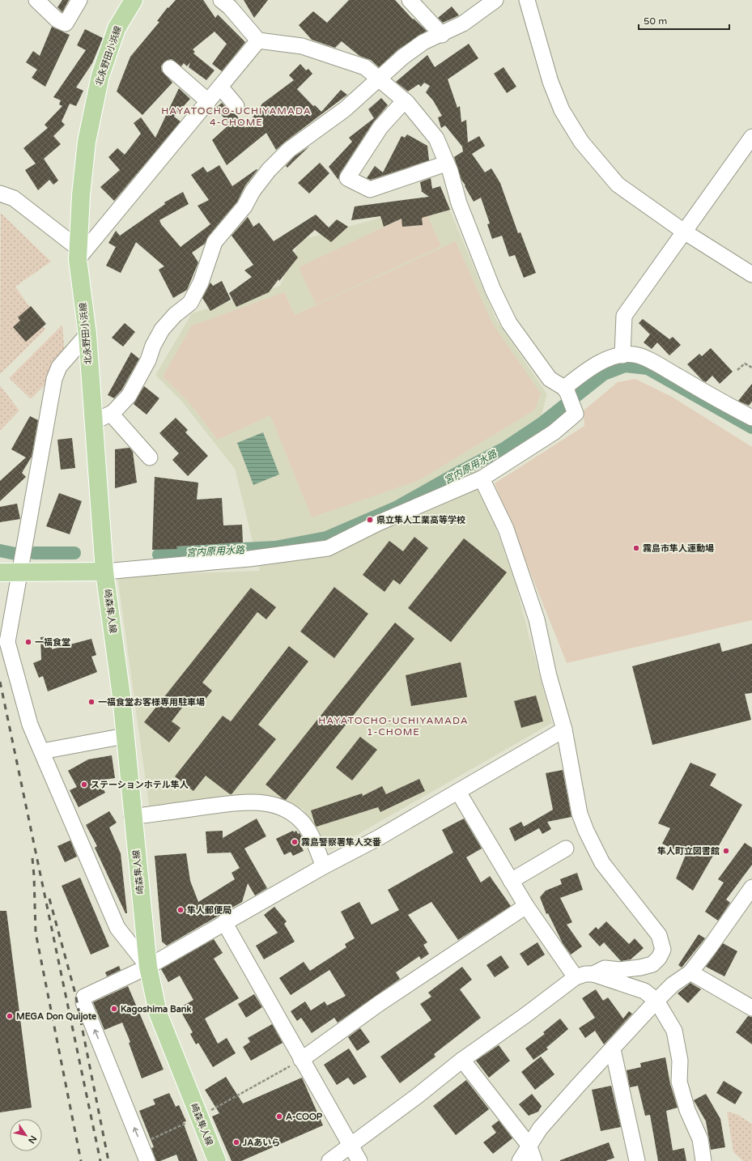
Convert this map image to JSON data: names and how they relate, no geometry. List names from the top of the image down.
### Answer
{
  "streets": {
    "main road": ["北永野田小浜線", "崎森隼人線"]
  },
  "crossings": [
    ["北永野田小浜線", "崎森隼人線"]
  ],
  "districts": ["HAYATOCHO-UCHIYAMADA 4-CHOME", "HAYATOCHO-UCHIYAMADA 1-CHOME"],
  "water": ["宮内原用水路"],
  "places": [
    "県立隼人工業高等学校",
    "霧島市隼人運動場",
    "一福食堂",
    "一福食堂お客様専用駐車場",
    "ステーションホテル隼人",
    "霧島警察署隼人交番",
    "隼人町立図書館",
    "隼人郵便局",
    "Kagoshima Bank",
    "MEGA Don Quijote",
    "A-COOP",
    "JAあいら"
  ],
  "scale_bar": "50 m",
  "north": "bottom right"
}
